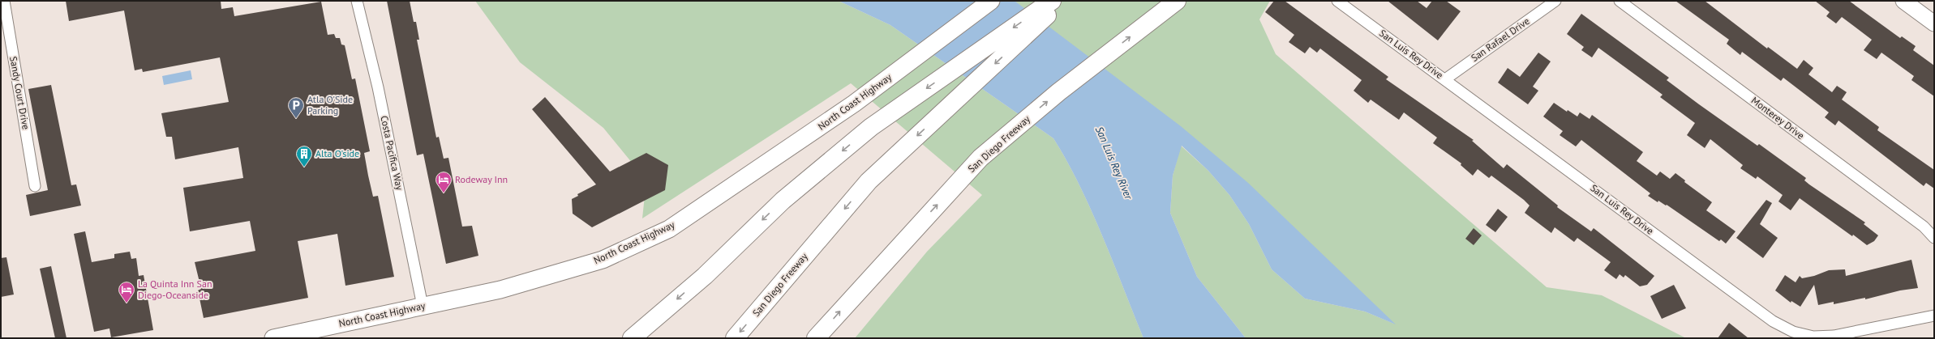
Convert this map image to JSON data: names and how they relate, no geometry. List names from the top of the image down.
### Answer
{
  "streets": {
    "highway": ["San Diego Freeway"],
    "main road": ["North Coast Highway"],
    "street": [
      "San Rafael Drive",
      "San Luis Rey Drive",
      "Sandy Court Drive",
      "Monterey Drive",
      "Costa Pacifica Way"
    ]
  },
  "crossings": [
    ["San Rafael Drive", "San Luis Rey Drive"],
    ["North Coast Highway", "Costa Pacifica Way"]
  ],
  "water": ["San Luis Rey River"],
  "places": {
    "parking": ["Atla O'Side Parking"],
    "building": ["Alta O'side"],
    "hotel": ["Rodeway Inn", "La Quinta Inn San Diego-Oceanside"]
  }
}
